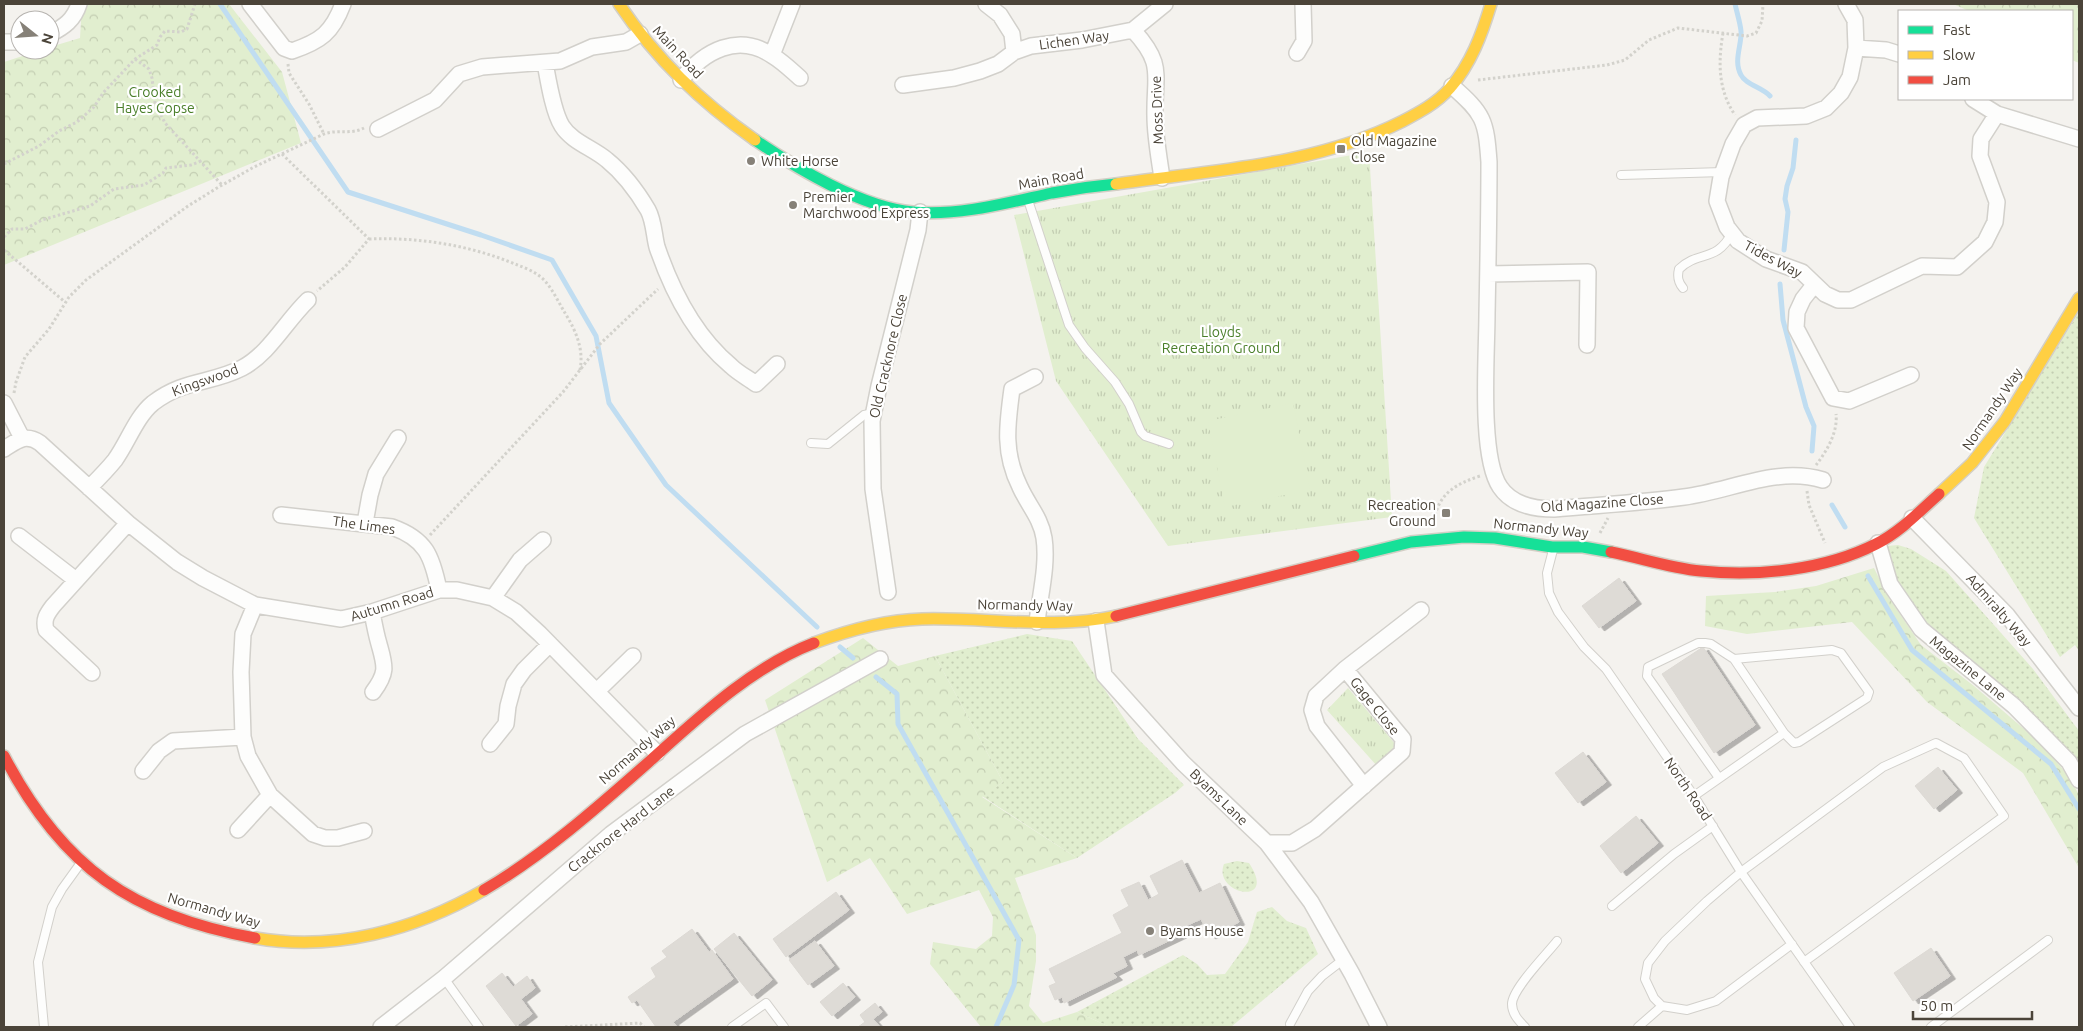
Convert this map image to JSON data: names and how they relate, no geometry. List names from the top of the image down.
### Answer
{
  "streets": {
    "street": [
      "Lichen Way",
      "Main Road",
      "Moss Drive",
      "Tides Way",
      "Old Cracknore Close",
      "Kingswood",
      "Normandy Way",
      "Old Magazine Close",
      "The Limes",
      "Autumn Road",
      "Admiralty Way",
      "Magazine Lane",
      "Gage Close",
      "Byams Lane",
      "Cracknore Hard Lane"
    ],
    "lane": ["North Road"]
  },
  "crossings": [
    ["Lichen Way", "Moss Drive"],
    ["Main Road", "Moss Drive"],
    ["Main Road", "Old Cracknore Close"],
    ["Main Road", "Old Magazine Close"],
    ["Kingswood", "Autumn Road"],
    ["Normandy Way", "Autumn Road"],
    ["Normandy Way", "Admiralty Way"],
    ["Normandy Way", "Magazine Lane"],
    ["Normandy Way", "North Road"],
    ["Normandy Way", "Byams Lane"],
    ["The Limes", "Autumn Road"],
    ["Gage Close", "Byams Lane"]
  ],
  "parks": ["Crooked Hayes Copse", "Lloyds Recreation Ground"],
  "places": {
    "transit": ["Old Magazine Close", "Recreation Ground"],
    "other": ["White Horse", "Premier Marchwood Express", "Byams House"]
  },
  "legend": ["Fast", "Slow", "Jam"],
  "scale_bar": "50 m",
  "north": "right"
}
